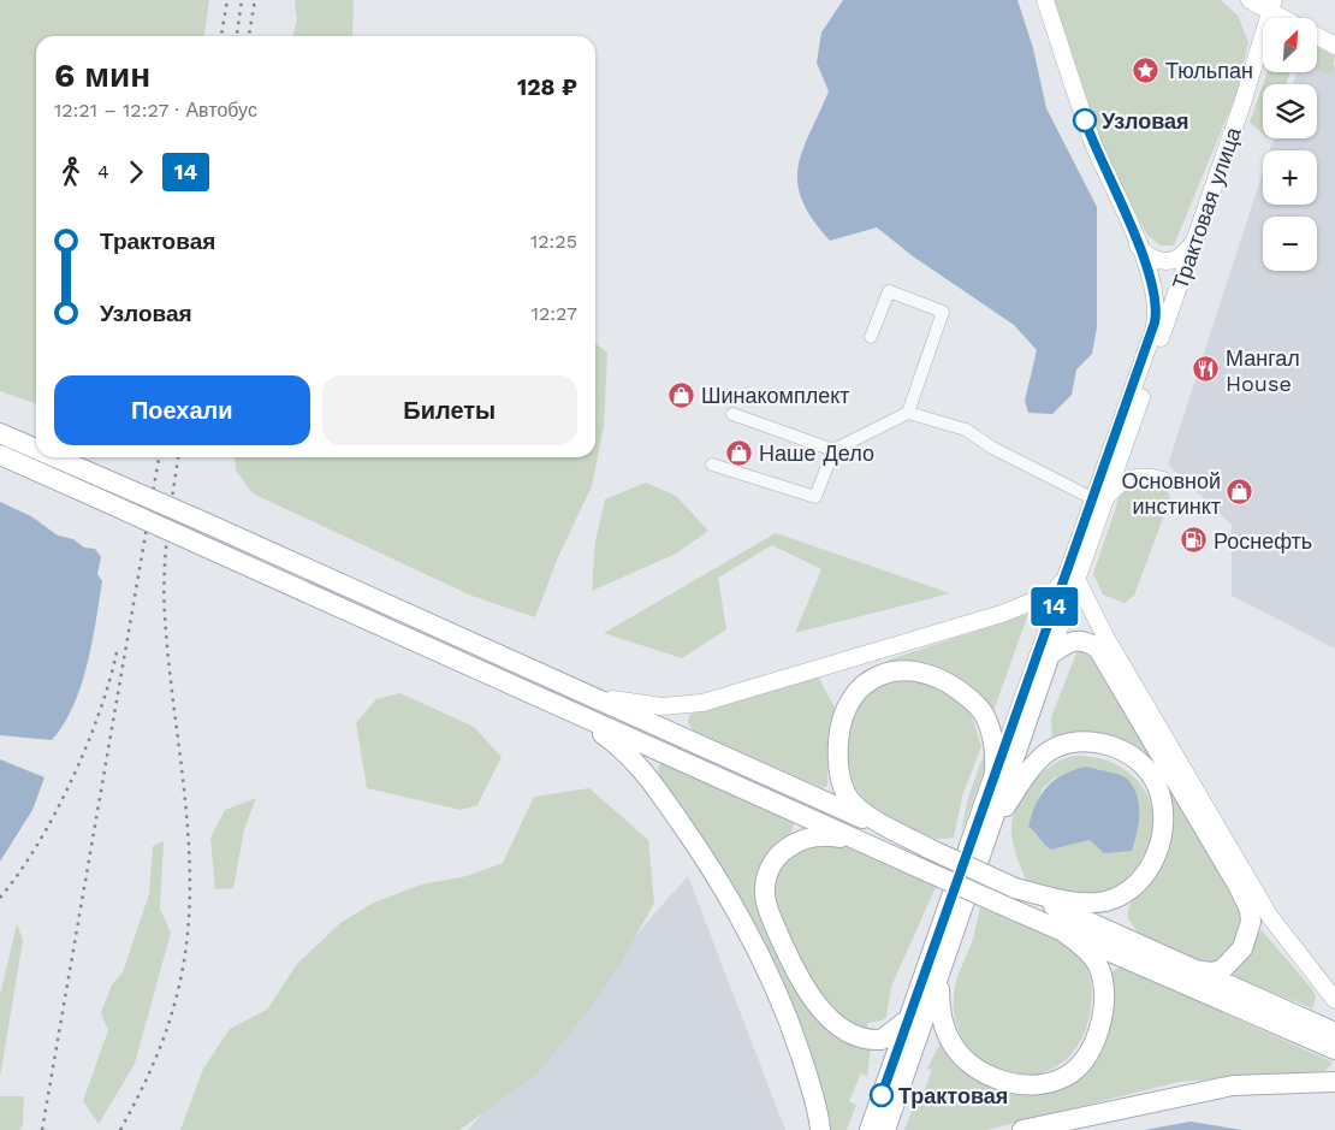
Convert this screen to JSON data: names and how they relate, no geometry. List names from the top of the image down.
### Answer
{
  "streets": {
    "main road": ["Трактовая улица"]
  },
  "places": {
    "place": ["Тюльпан"],
    "other": ["Узловая", "Трактовая"],
    "restaurant": ["Мангал House"],
    "shop": ["Шинакомплект", "Наше Дело", "Основной инстинкт"],
    "fuel station": ["Роснефть"]
  },
  "lines": ["bus line 14"],
  "north": "top right",
  "page": {
    "on_map": "14",
    "map_buttons": ["+", "−"],
    "heading": ["6 мин", "12:21 – 12:27 · Автобус", "128 ₽"],
    "legs": ["4", "14"],
    "list": [
      {
        "name": "Трактовая",
        "value": "12:25"
      },
      {
        "name": "Узловая",
        "value": "12:27"
      }
    ],
    "buttons": ["Поехали", "Билеты"]
  }
}
